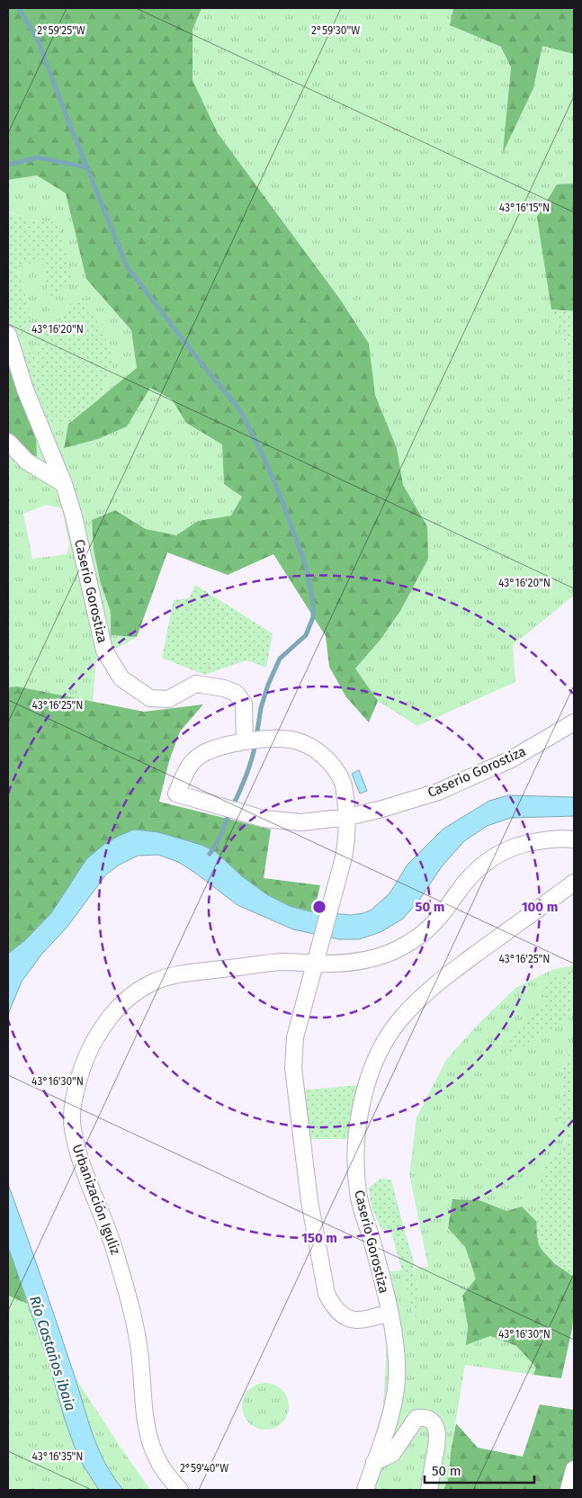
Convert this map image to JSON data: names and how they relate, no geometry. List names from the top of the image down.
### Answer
{
  "streets": {
    "street": ["Caserio Gorostiza", "Urbanización Iguliz"]
  },
  "water": ["Río Castaños ibaia"],
  "scale_bar": "50 m",
  "coordinates": [
    "2°59'25\"W",
    "2°59'30\"W",
    "43°16'15\"N",
    "43°16'20\"N",
    "43°16'25\"N",
    "43°16'30\"N",
    "43°16'35\"N",
    "2°59'40\"W"
  ],
  "rings": ["50 m", "100 m", "150 m"]
}
